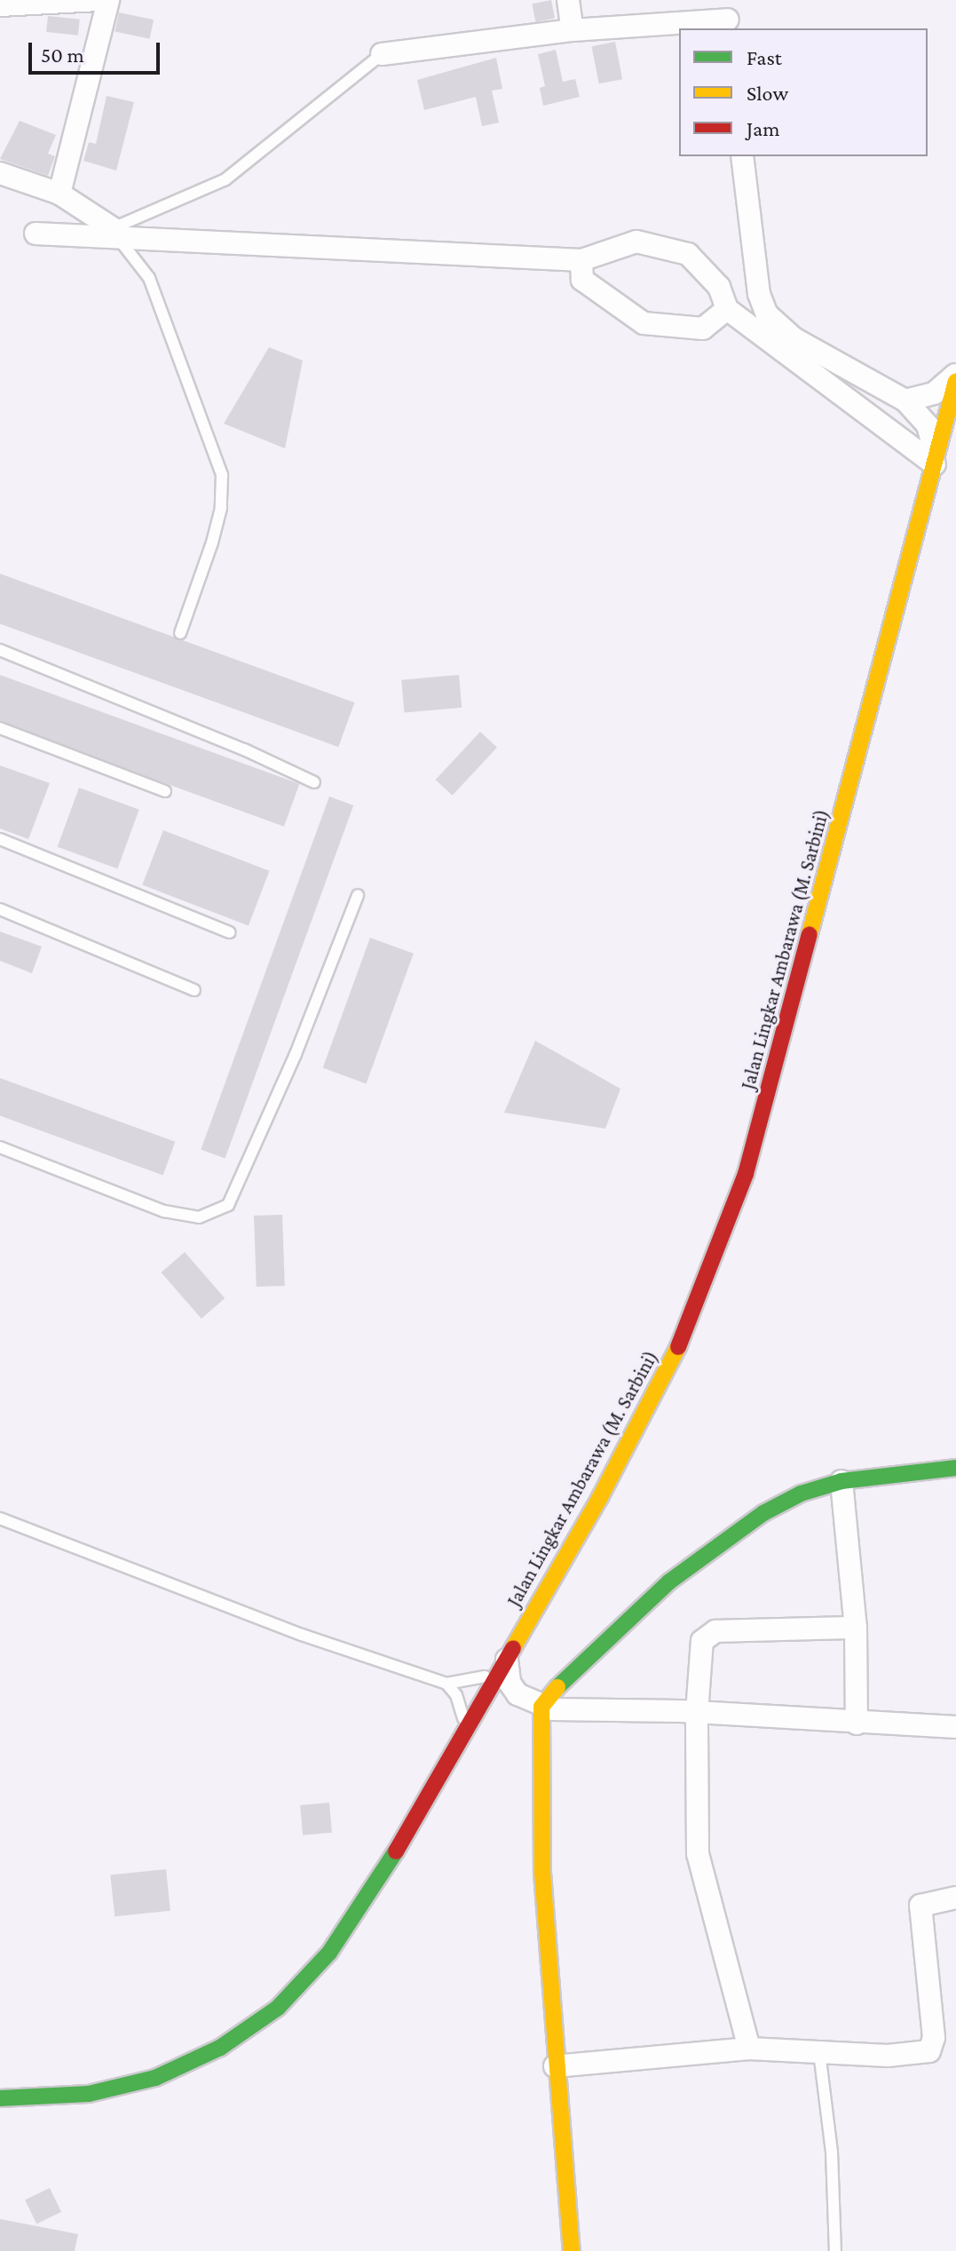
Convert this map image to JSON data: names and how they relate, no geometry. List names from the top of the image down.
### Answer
{
  "streets": {
    "main road": ["Jalan Lingkar Ambarawa (M. Sarbini)"]
  },
  "legend": ["Fast", "Slow", "Jam"],
  "scale_bar": "50 m"
}
